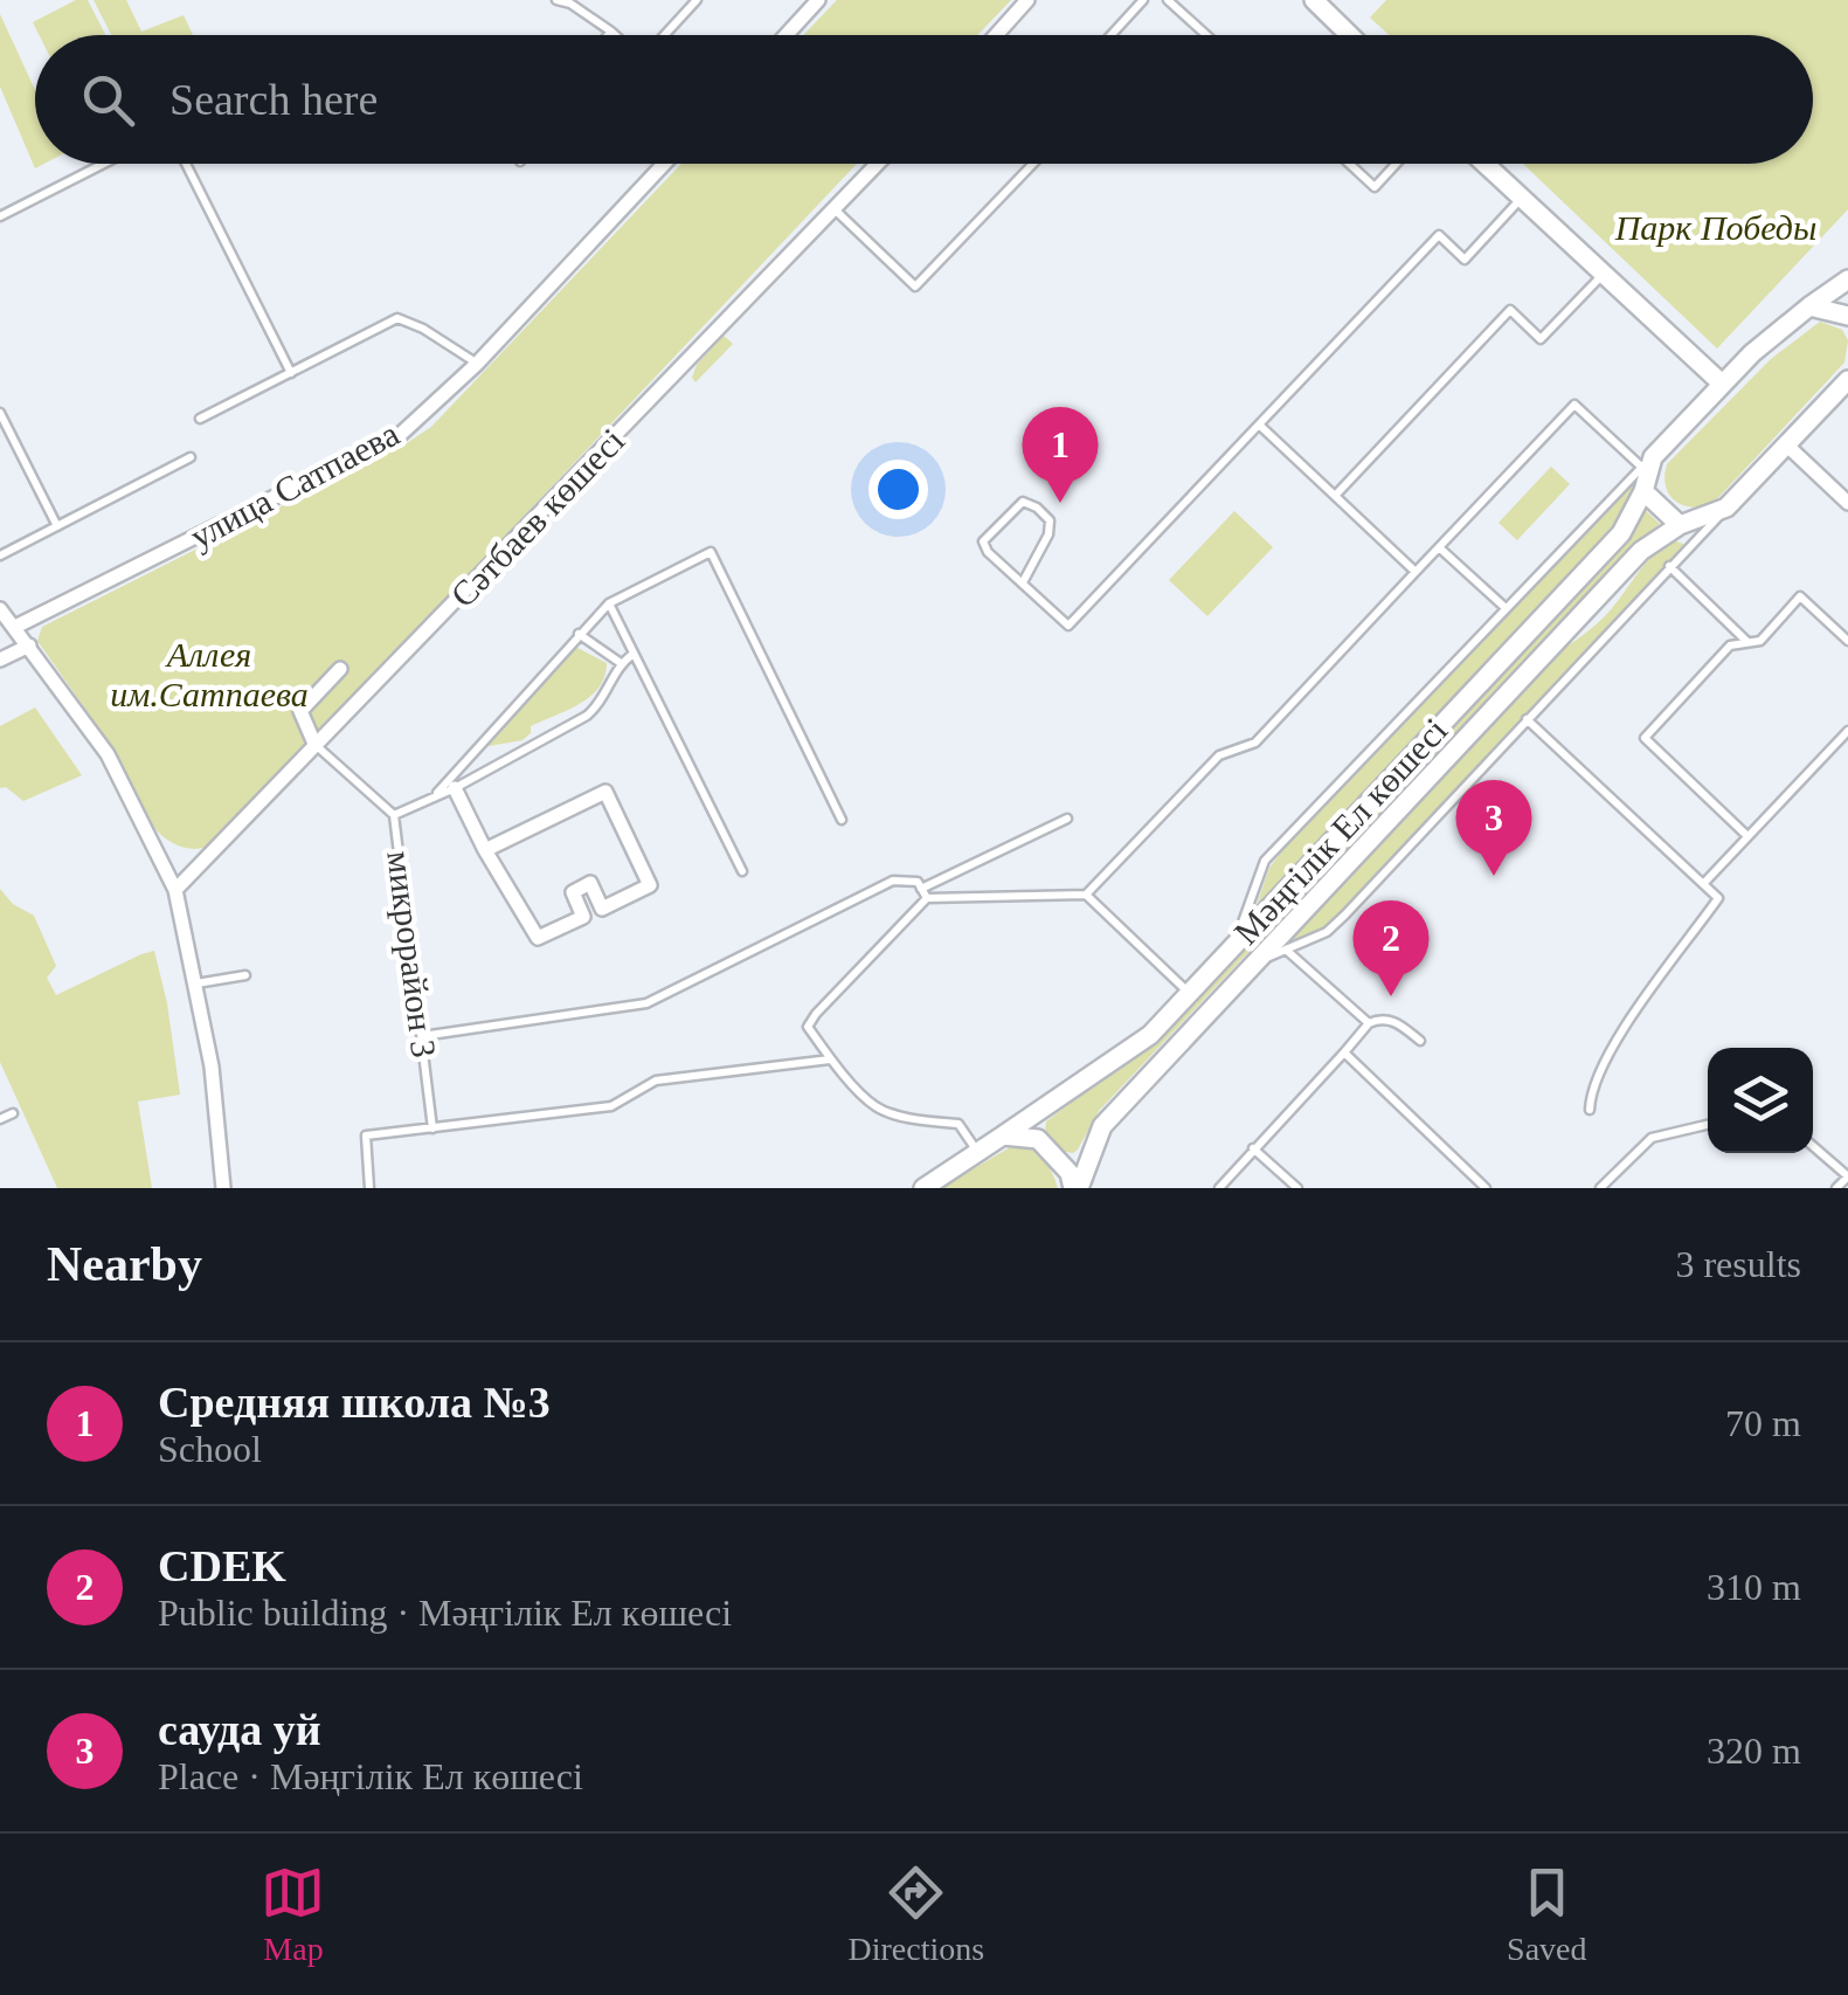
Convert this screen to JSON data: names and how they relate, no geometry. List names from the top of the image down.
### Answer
{
  "streets": {
    "street": ["улица Сатпаева", "Сәтбаев көшесі", "Мәңгілік Ел көшесі"],
    "lane": ["микрорайон 3"]
  },
  "crossings": [
    ["Сәтбаев көшесі", "микрорайон 3"]
  ],
  "parks": ["Парк Победы", "Аллея им.Сатпаева"],
  "page": {
    "search": "Search here",
    "pins": ["1", "3", "2"],
    "heading": ["Nearby", "3 results"],
    "list": [
      {
        "mark": "1",
        "name": "Средняя школа №3",
        "note": "School",
        "value": "70 m"
      },
      {
        "mark": "2",
        "name": "CDEK",
        "note": "Public building · Мәңгілік Ел көшесі",
        "value": "310 m"
      },
      {
        "mark": "3",
        "name": "сауда уй",
        "note": "Place · Мәңгілік Ел көшесі",
        "value": "320 m"
      }
    ],
    "nav": ["Map", "Directions", "Saved"]
  }
}
